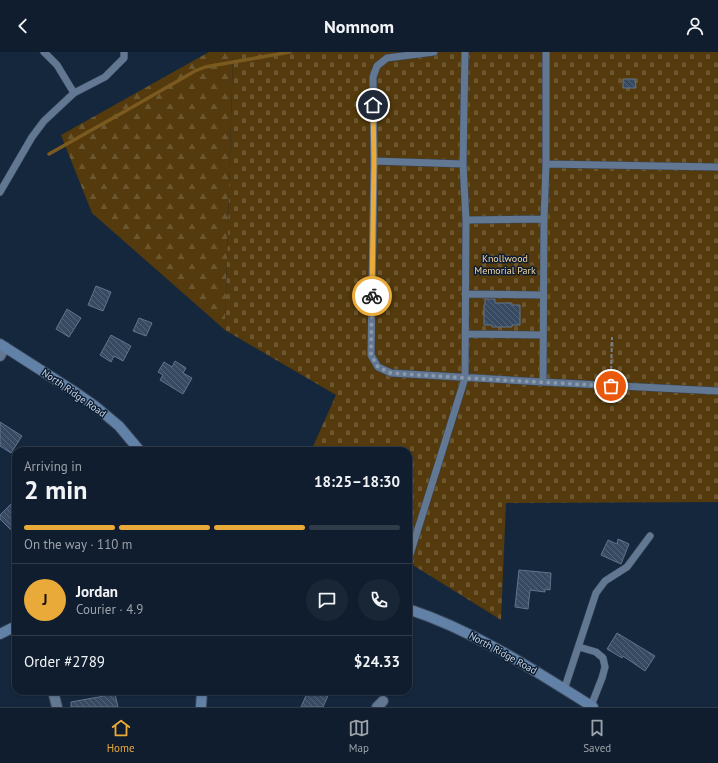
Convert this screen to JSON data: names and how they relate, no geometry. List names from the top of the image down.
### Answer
{
  "streets": {
    "street": ["North Ridge Road"]
  },
  "parks": ["Knollwood Memorial Park"],
  "page": {
    "header": "Nomnom",
    "heading": ["2 min", "Arriving in", "18:25–18:30"],
    "panel": [
      "Jordan",
      "Courier · 4.9",
      "Order #2789",
      "$24.33"
    ],
    "bar": "On the way · 110 m",
    "round": "J",
    "tabs": ["Home", "Map", "Saved"]
  }
}
